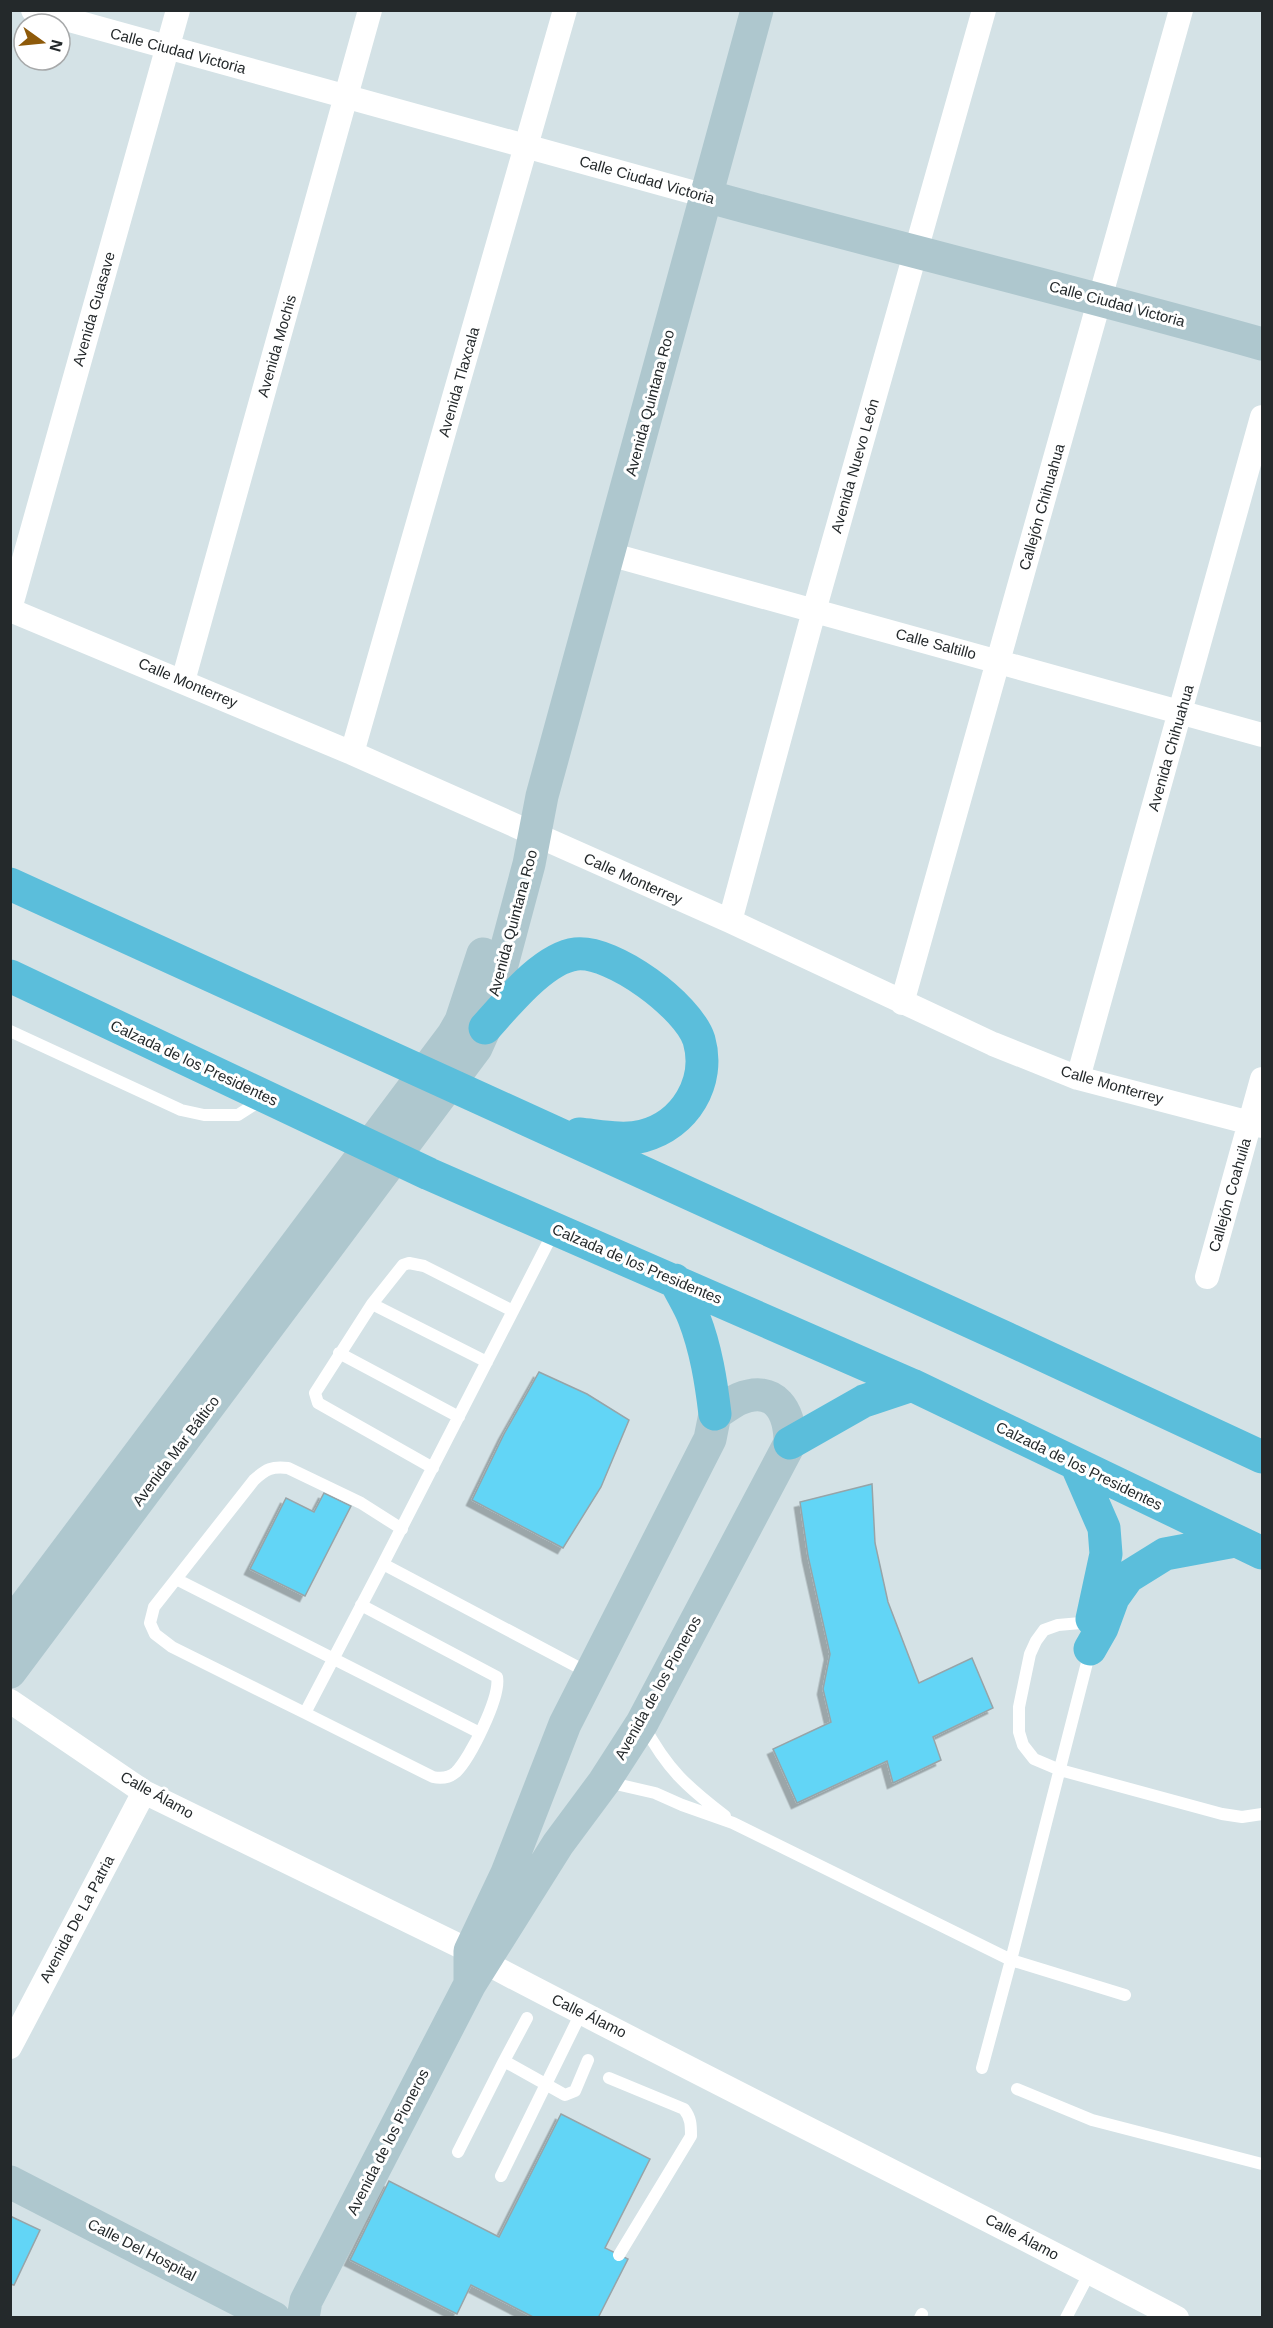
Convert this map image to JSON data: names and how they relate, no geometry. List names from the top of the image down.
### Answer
{
  "streets": {
    "highway": ["Calzada de los Presidentes"],
    "street": [
      "Calle Ciudad Victoria",
      "Avenida Guasave",
      "Avenida Mochis",
      "Avenida Tlaxcala",
      "Avenida Quintana Roo",
      "Avenida Nuevo León",
      "Callejón Chihuahua",
      "Calle Saltillo",
      "Calle Monterrey",
      "Avenida Chihuahua",
      "Callejón Coahuila",
      "Avenida Mar Báltico",
      "Avenida de los Pioneros",
      "Calle Álamo",
      "Avenida De La Patria",
      "Calle Del Hospital"
    ]
  },
  "crossings": [
    ["Calle Ciudad Victoria", "Avenida Guasave"],
    ["Calle Ciudad Victoria", "Avenida Mochis"],
    ["Calle Ciudad Victoria", "Avenida Tlaxcala"],
    ["Calle Ciudad Victoria", "Avenida Quintana Roo"],
    ["Calle Ciudad Victoria", "Avenida Nuevo León"],
    ["Calle Ciudad Victoria", "Callejón Chihuahua"],
    ["Avenida Guasave", "Calle Monterrey"],
    ["Avenida Mochis", "Calle Monterrey"],
    ["Avenida Tlaxcala", "Calle Monterrey"],
    ["Avenida Quintana Roo", "Calle Saltillo"],
    ["Avenida Quintana Roo", "Calle Monterrey"],
    ["Avenida Nuevo León", "Calle Saltillo"],
    ["Avenida Nuevo León", "Calle Monterrey"],
    ["Callejón Chihuahua", "Calle Saltillo"],
    ["Callejón Chihuahua", "Calle Monterrey"],
    ["Calle Saltillo", "Avenida Chihuahua"],
    ["Calle Monterrey", "Avenida Chihuahua"],
    ["Calle Monterrey", "Callejón Coahuila"],
    ["Avenida de los Pioneros", "Calle Álamo"],
    ["Calle Álamo", "Avenida De La Patria"]
  ],
  "north": "right"
}
